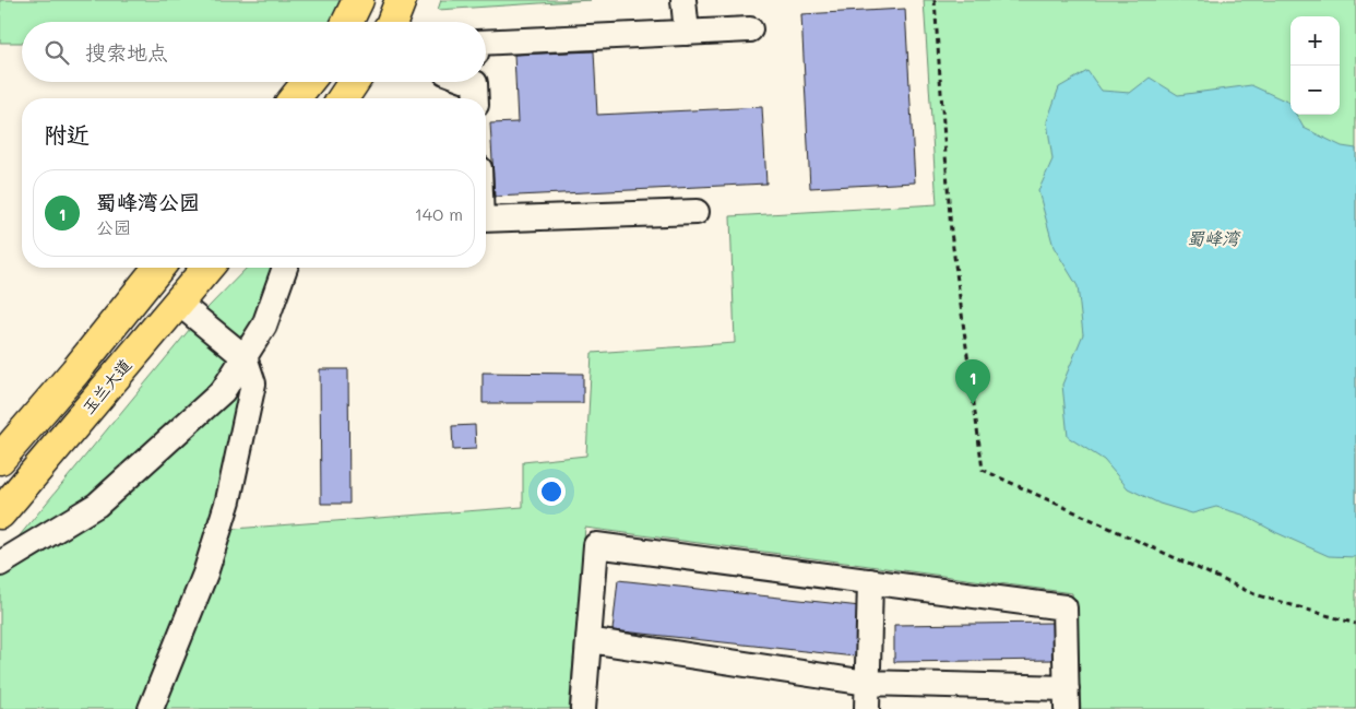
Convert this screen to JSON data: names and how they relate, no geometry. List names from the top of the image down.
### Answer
{
  "streets": {
    "main road": ["玉兰大道"]
  },
  "water": ["蜀峰湾"],
  "page": {
    "map_buttons": ["+", "−"],
    "search": "搜索地点",
    "heading": "附近",
    "list": [
      {
        "mark": "1",
        "name": "蜀峰湾公园",
        "note": "公园",
        "value": "140 m"
      }
    ],
    "pins": "1"
  }
}
